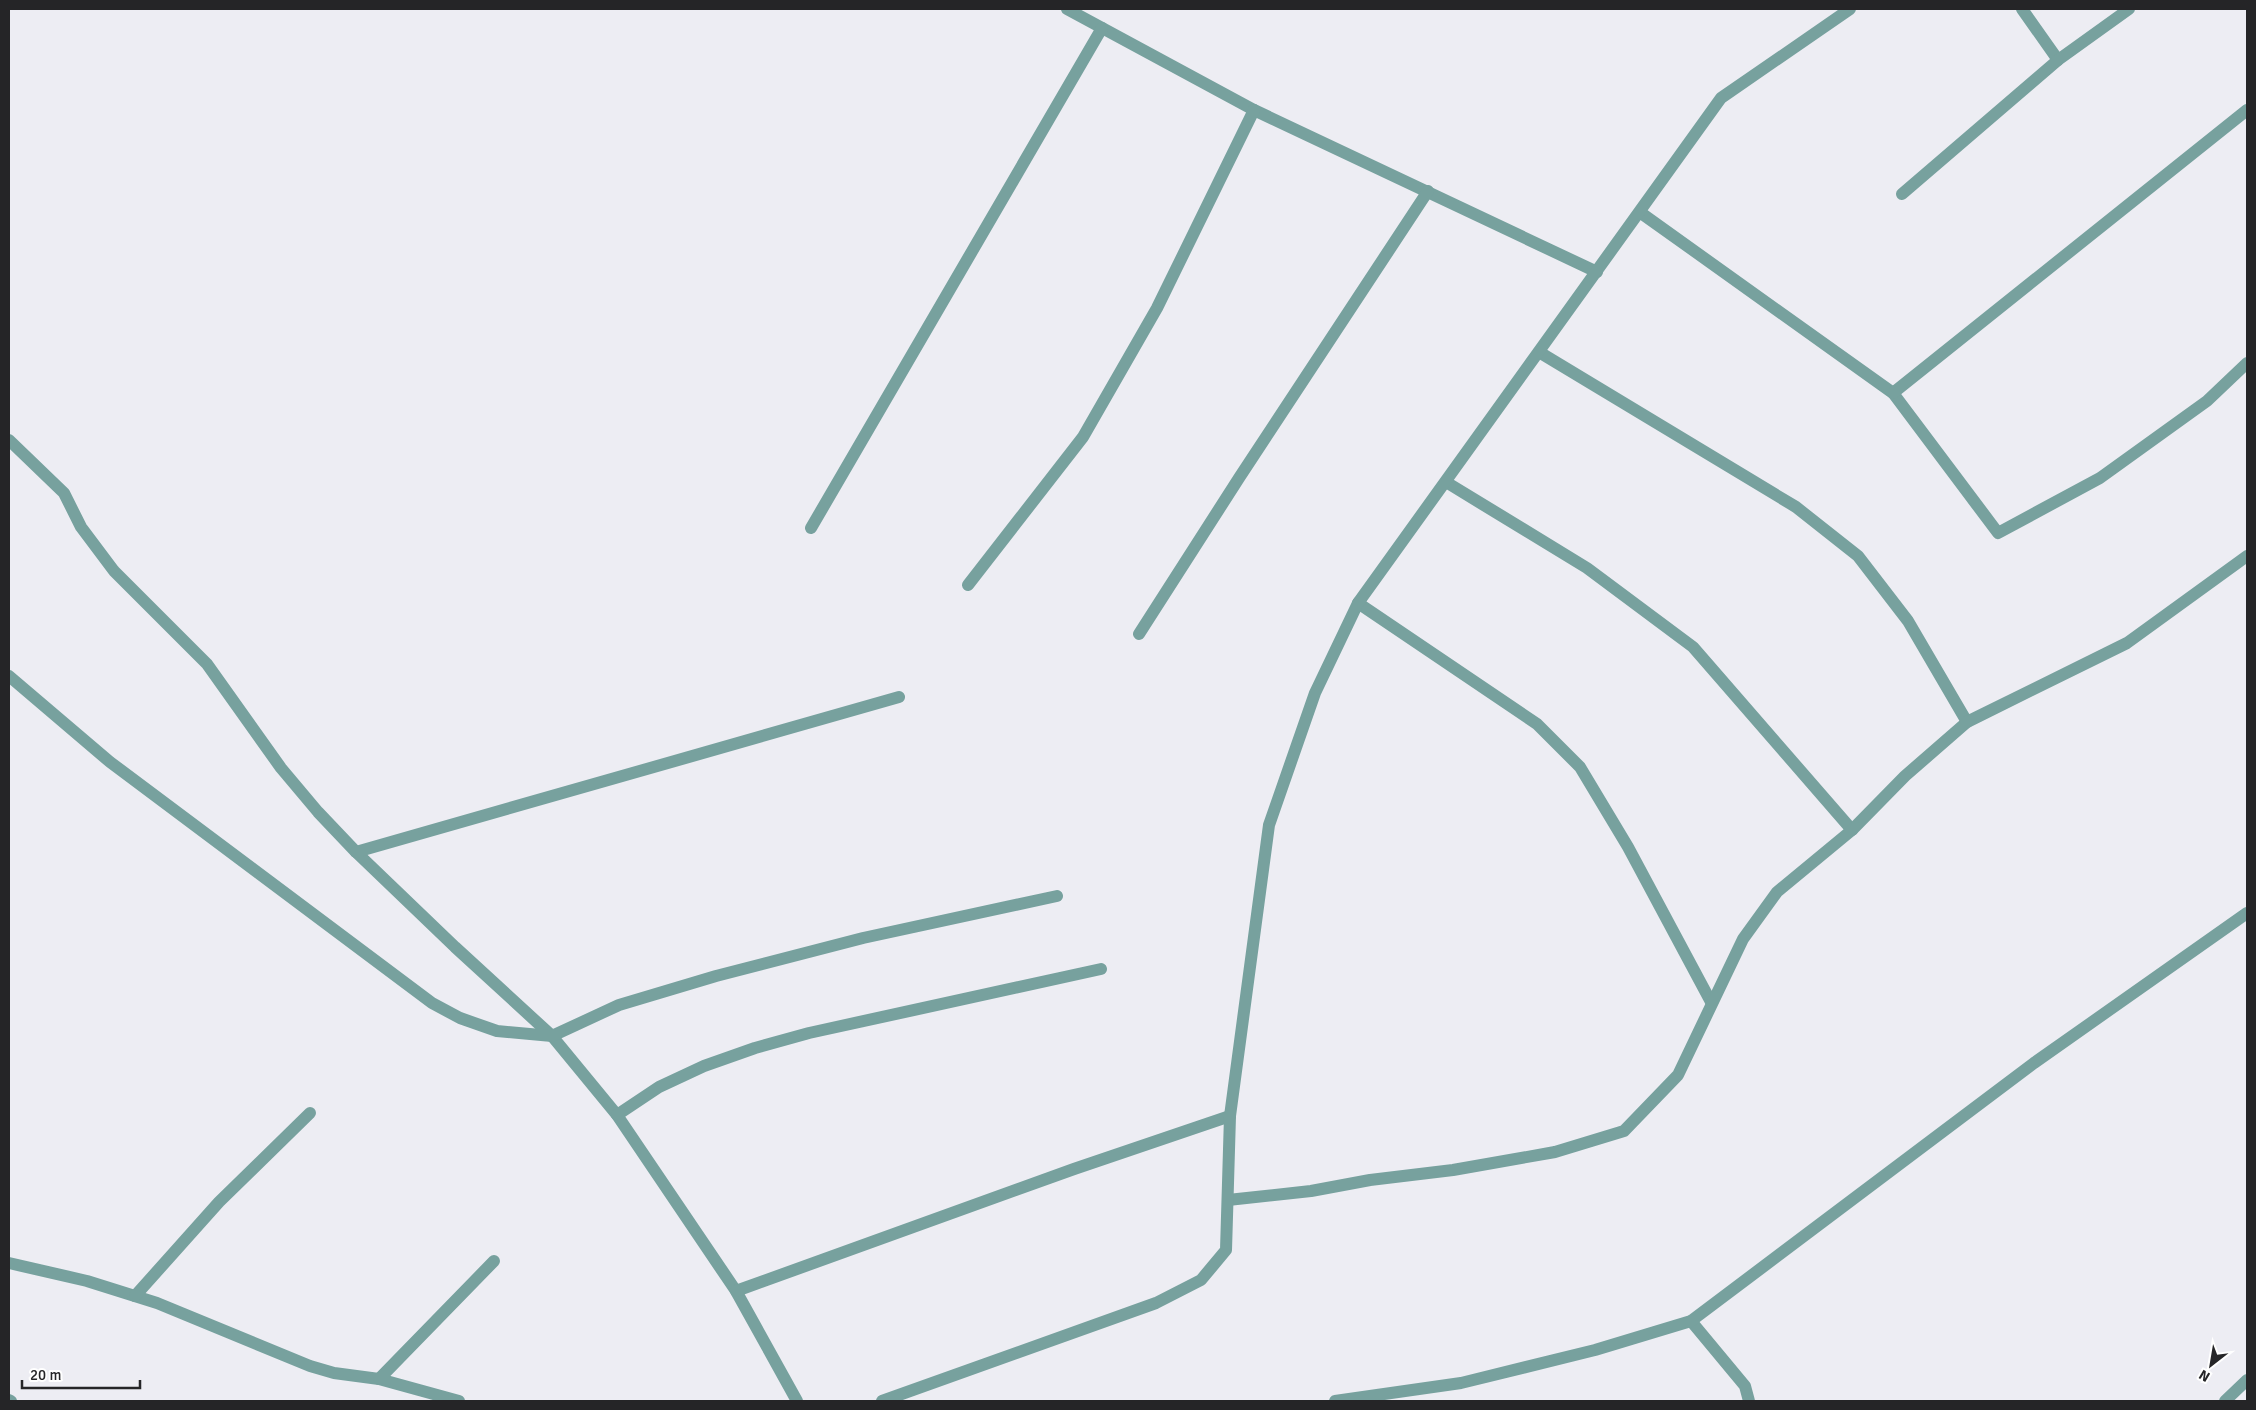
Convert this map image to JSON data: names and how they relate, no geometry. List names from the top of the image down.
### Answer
{
  "scale_bar": "20 m",
  "north": "bottom left"
}
